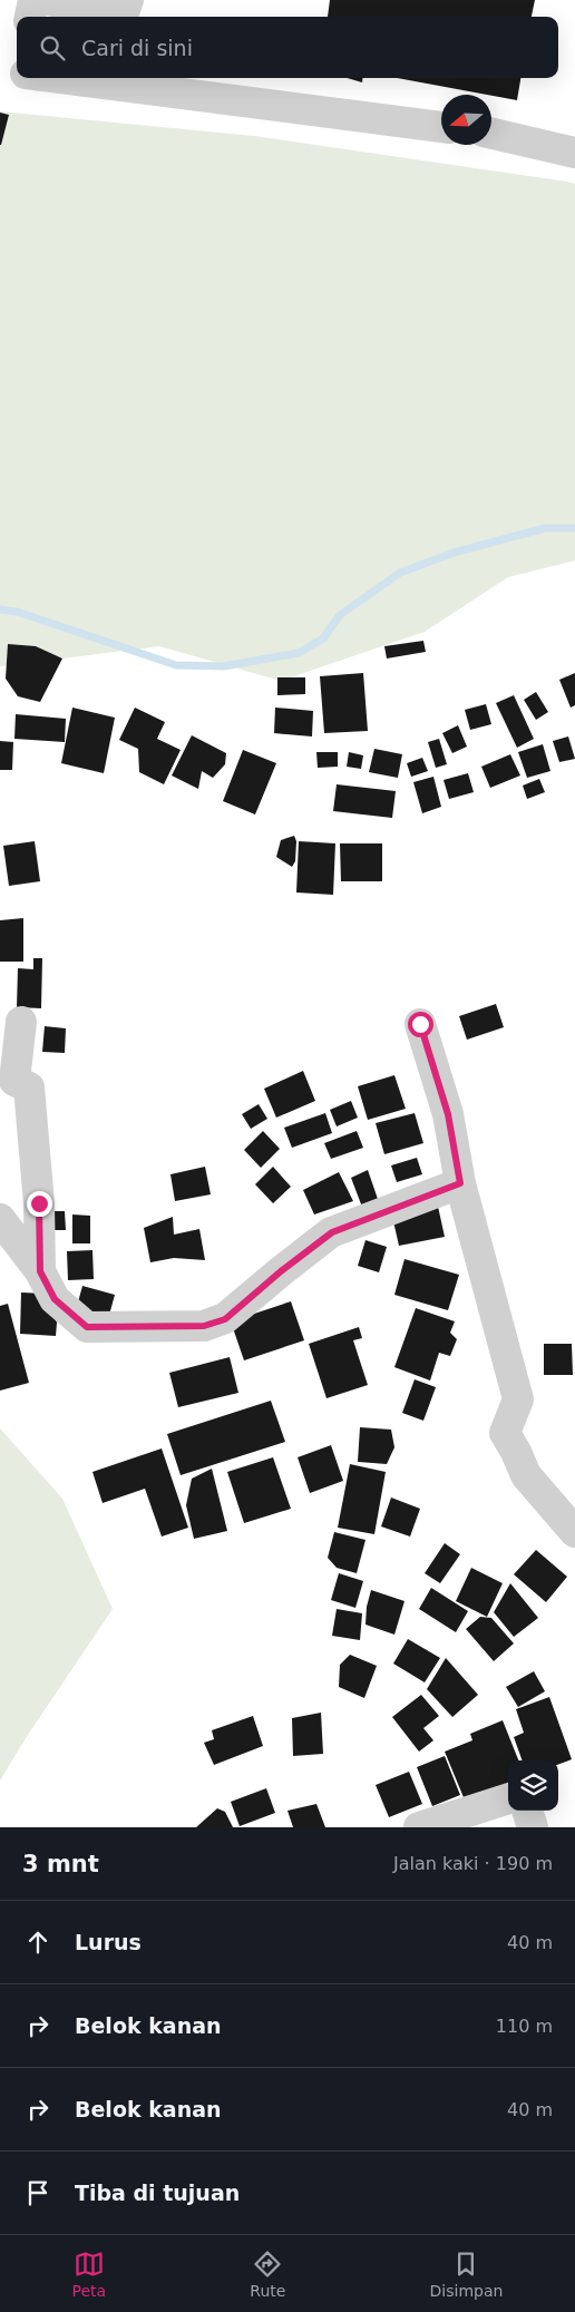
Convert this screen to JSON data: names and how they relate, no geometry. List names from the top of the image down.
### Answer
{
  "north": "left",
  "page": {
    "search": "Cari di sini",
    "heading": ["3 mnt", "Jalan kaki · 190 m"],
    "list": [
      ["Lurus", "40 m"],
      ["Belok kanan", "110 m"],
      ["Belok kanan", "40 m"],
      "Tiba di tujuan"
    ],
    "nav": ["Peta", "Rute", "Disimpan"]
  }
}
